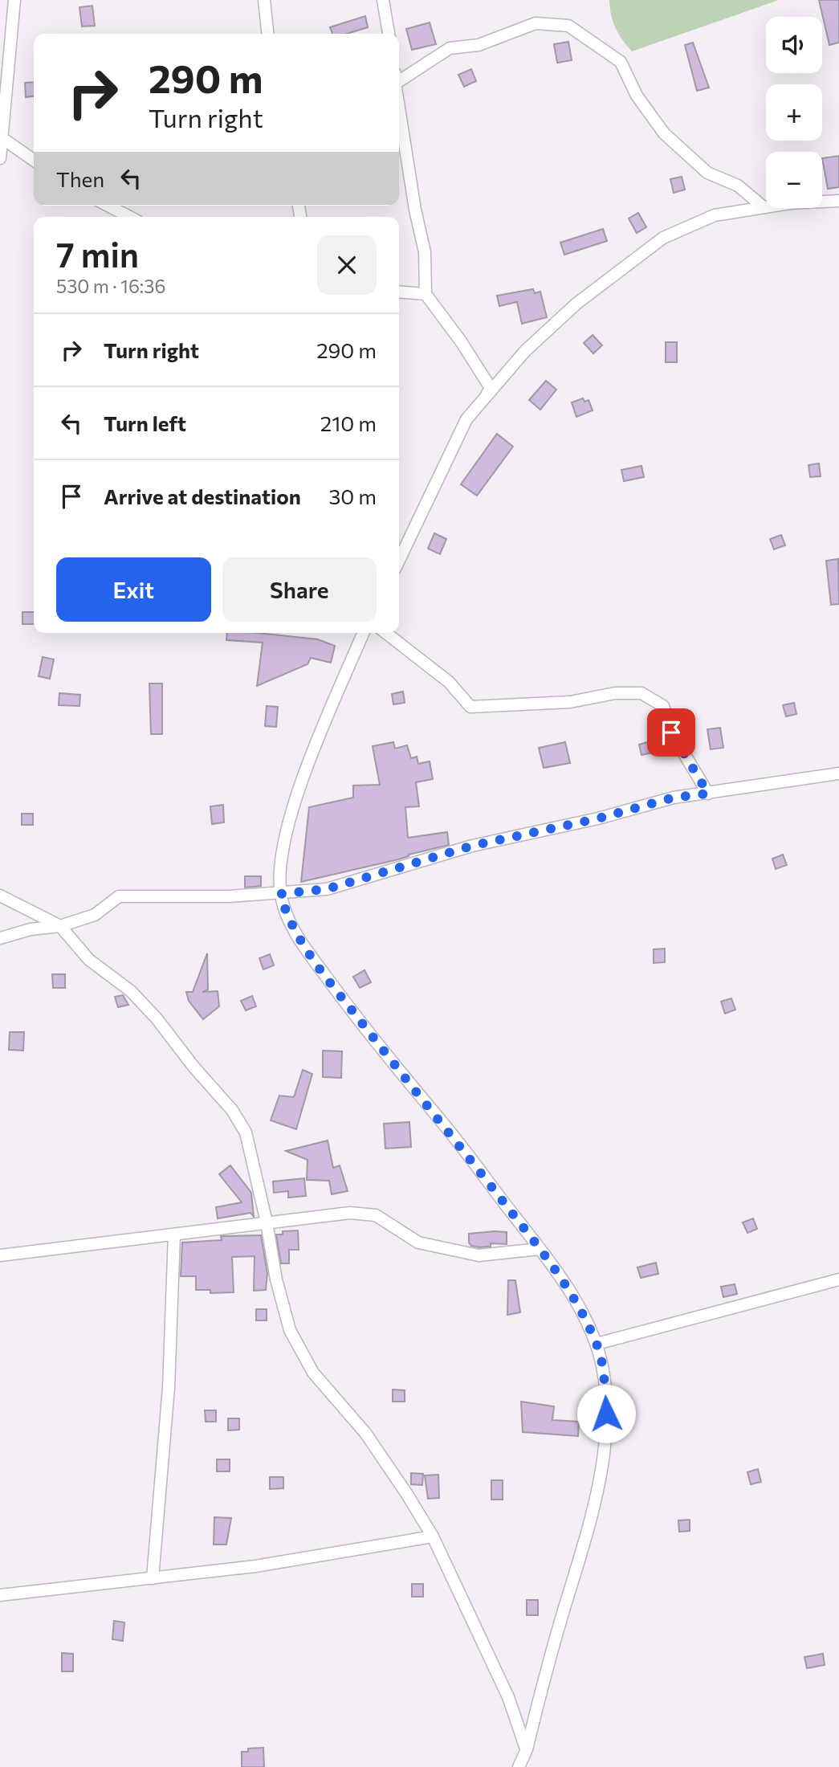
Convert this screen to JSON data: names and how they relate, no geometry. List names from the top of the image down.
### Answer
{
  "page": {
    "map_buttons": ["+", "−"],
    "turn": ["290 m", "Turn right"],
    "then": "Then",
    "heading": ["7 min", "530 m · 16:36"],
    "list": [
      {
        "name": "Turn right",
        "value": "290 m"
      },
      {
        "name": "Turn left",
        "value": "210 m"
      },
      {
        "name": "Arrive at destination",
        "value": "30 m"
      }
    ],
    "buttons": ["Exit", "Share"]
  }
}
